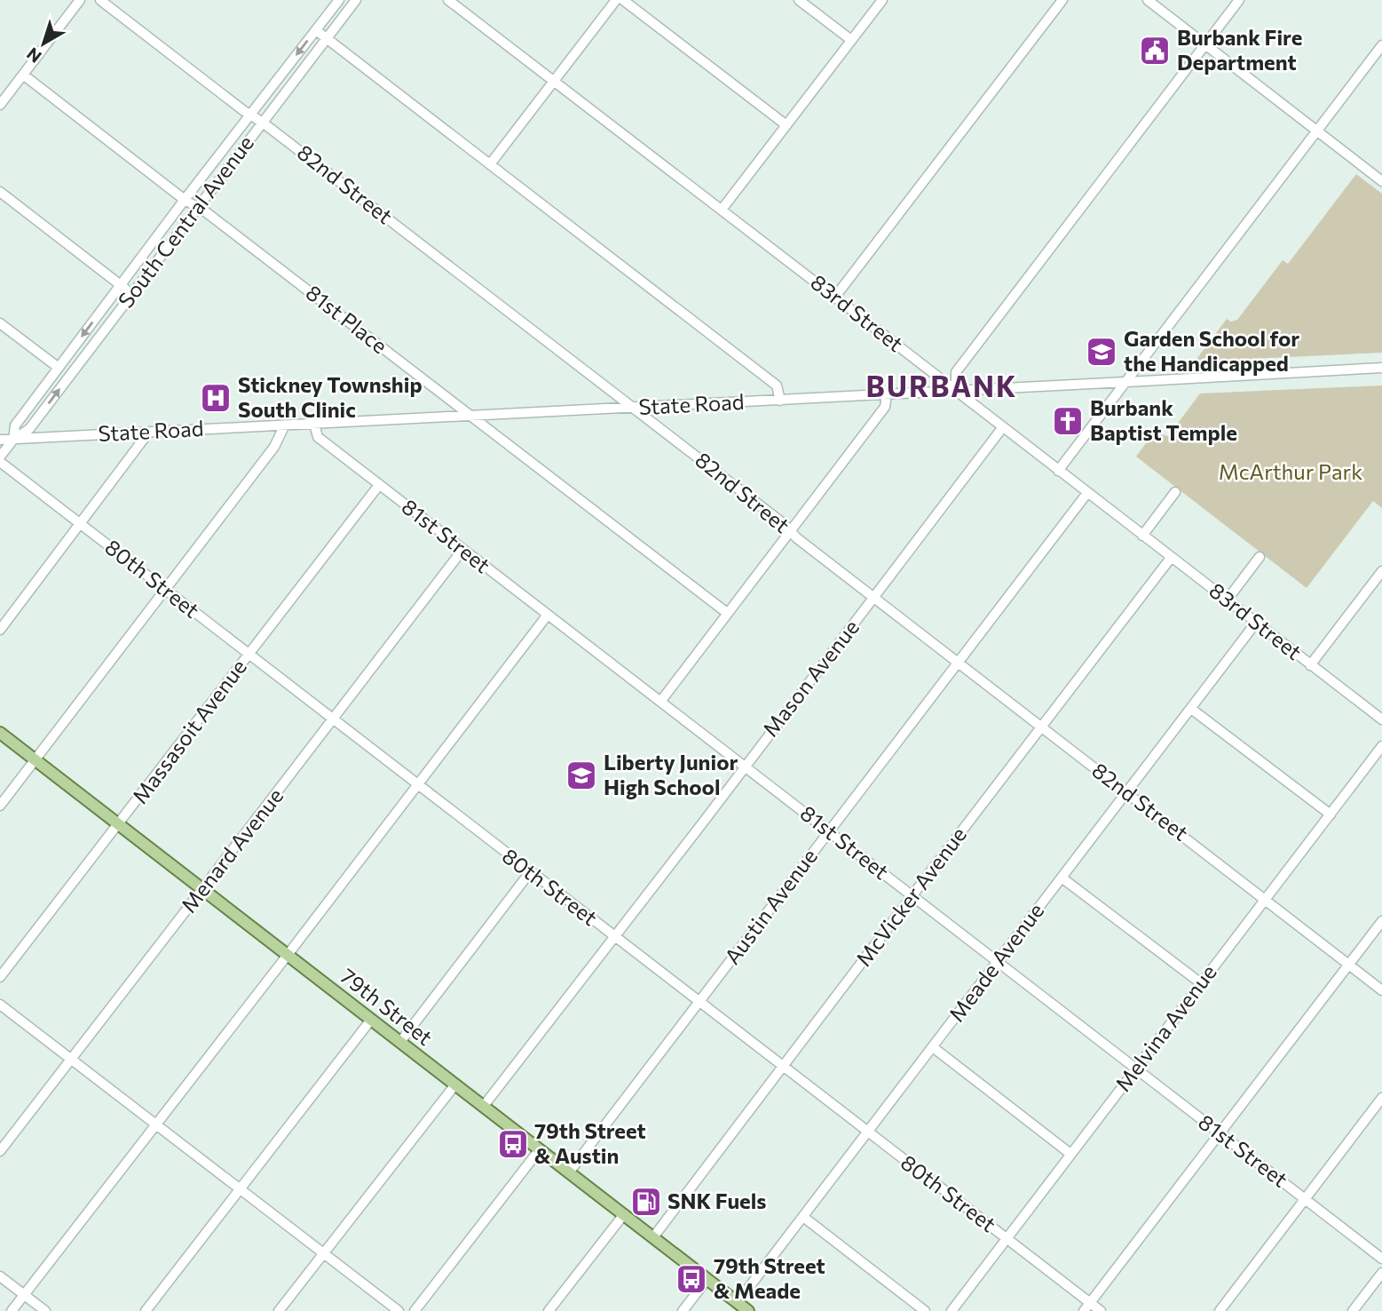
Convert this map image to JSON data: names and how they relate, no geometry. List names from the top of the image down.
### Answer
{
  "streets": {
    "main road": ["79th Street"],
    "street": [
      "82nd Street",
      "South Central Avenue",
      "83rd Street",
      "81st Place",
      "State Road",
      "81st Street",
      "80th Street",
      "Mason Avenue",
      "Massasoit Avenue",
      "Menard Avenue",
      "McVicker Avenue",
      "Austin Avenue",
      "Meade Avenue",
      "Melvina Avenue"
    ]
  },
  "crossings": [
    ["82nd Street", "South Central Avenue"],
    ["82nd Street", "State Road"],
    ["82nd Street", "Mason Avenue"],
    ["82nd Street", "McVicker Avenue"],
    ["82nd Street", "Austin Avenue"],
    ["82nd Street", "Meade Avenue"],
    ["82nd Street", "Melvina Avenue"],
    ["South Central Avenue", "81st Place"],
    ["South Central Avenue", "State Road"],
    ["83rd Street", "State Road"],
    ["83rd Street", "Mason Avenue"],
    ["83rd Street", "McVicker Avenue"],
    ["83rd Street", "Austin Avenue"],
    ["83rd Street", "Meade Avenue"],
    ["81st Place", "State Road"],
    ["State Road", "81st Street"],
    ["81st Street", "Mason Avenue"],
    ["81st Street", "Massasoit Avenue"],
    ["81st Street", "Menard Avenue"],
    ["81st Street", "McVicker Avenue"],
    ["81st Street", "Austin Avenue"],
    ["81st Street", "Meade Avenue"],
    ["81st Street", "Melvina Avenue"],
    ["80th Street", "Mason Avenue"],
    ["80th Street", "Massasoit Avenue"],
    ["80th Street", "Menard Avenue"],
    ["80th Street", "McVicker Avenue"],
    ["80th Street", "Austin Avenue"],
    ["80th Street", "Meade Avenue"],
    ["80th Street", "Melvina Avenue"],
    ["Mason Avenue", "79th Street"],
    ["Massasoit Avenue", "79th Street"],
    ["Menard Avenue", "79th Street"],
    ["McVicker Avenue", "79th Street"],
    ["Austin Avenue", "79th Street"],
    ["Meade Avenue", "79th Street"]
  ],
  "districts": ["BURBANK"],
  "parks": ["McArthur Park"],
  "places": {
    "public building": ["Burbank Fire Department"],
    "school or university": ["Garden School for the Handicapped", "Liberty Junior High School"],
    "hospital": ["Stickney Township South Clinic"],
    "church": ["Burbank Baptist Temple"],
    "bus stop": ["79th Street & Austin", "79th Street & Meade"],
    "fuel station": ["SNK Fuels"]
  },
  "north": "bottom left"
}
